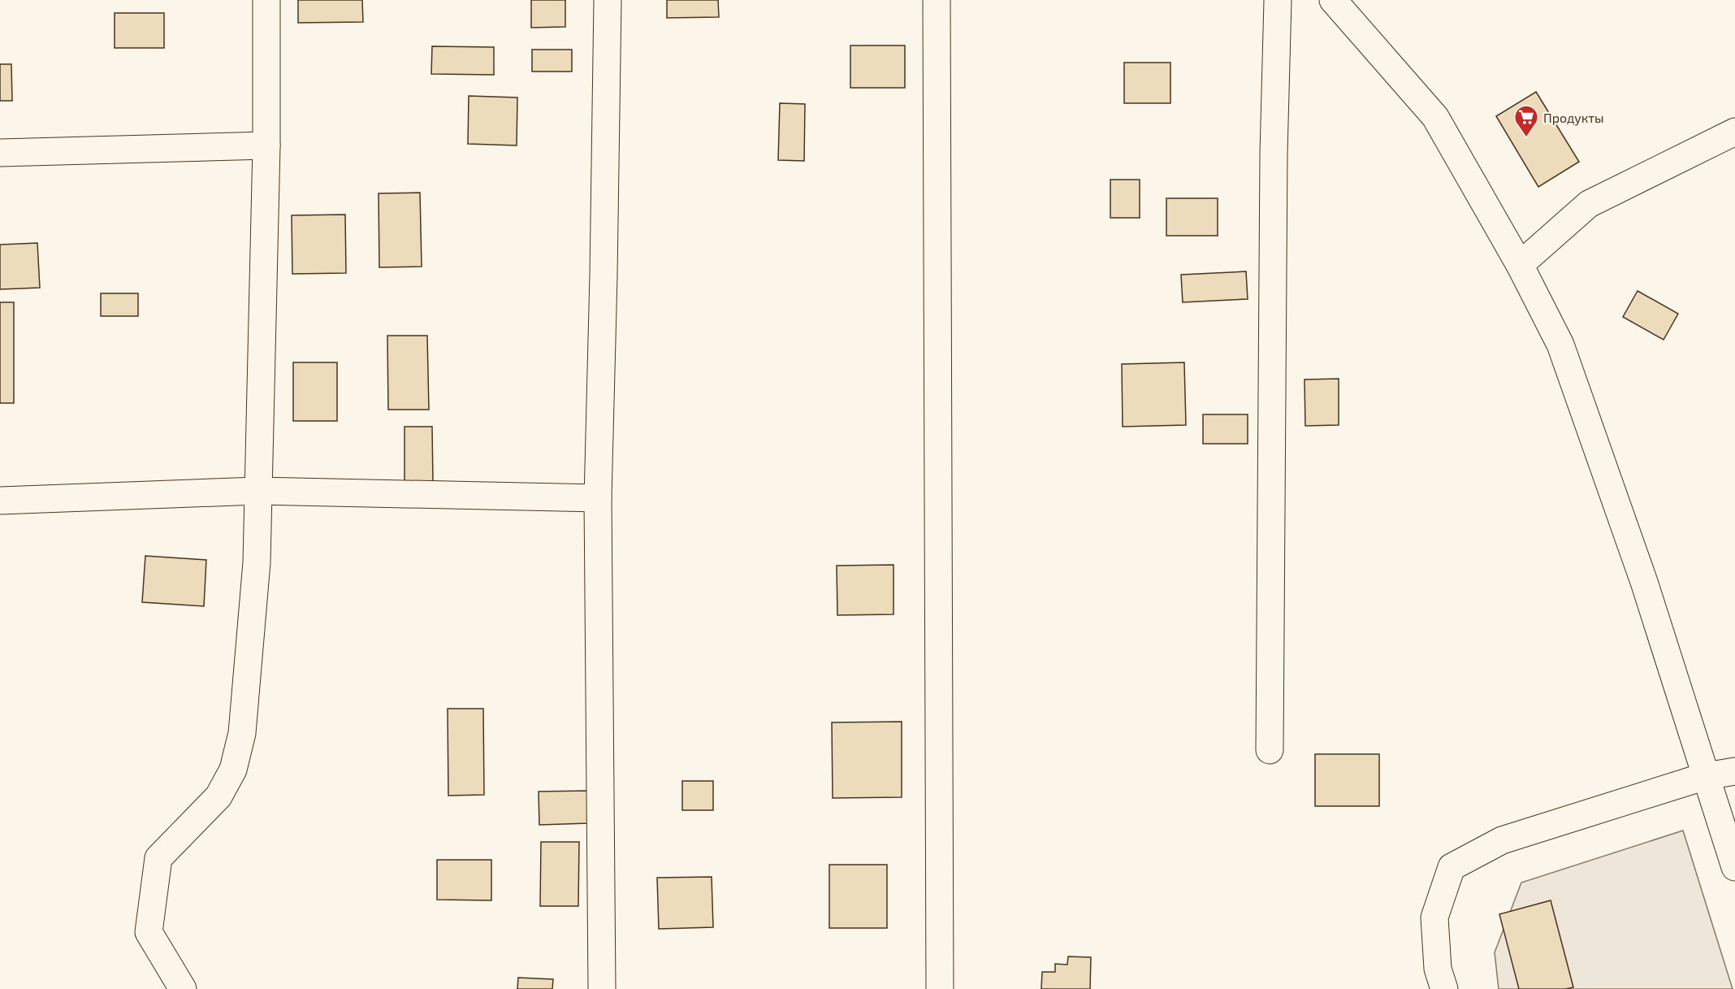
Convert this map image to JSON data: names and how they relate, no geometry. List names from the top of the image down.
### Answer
{
  "places": {
    "supermarket": ["Продукты"]
  }
}
